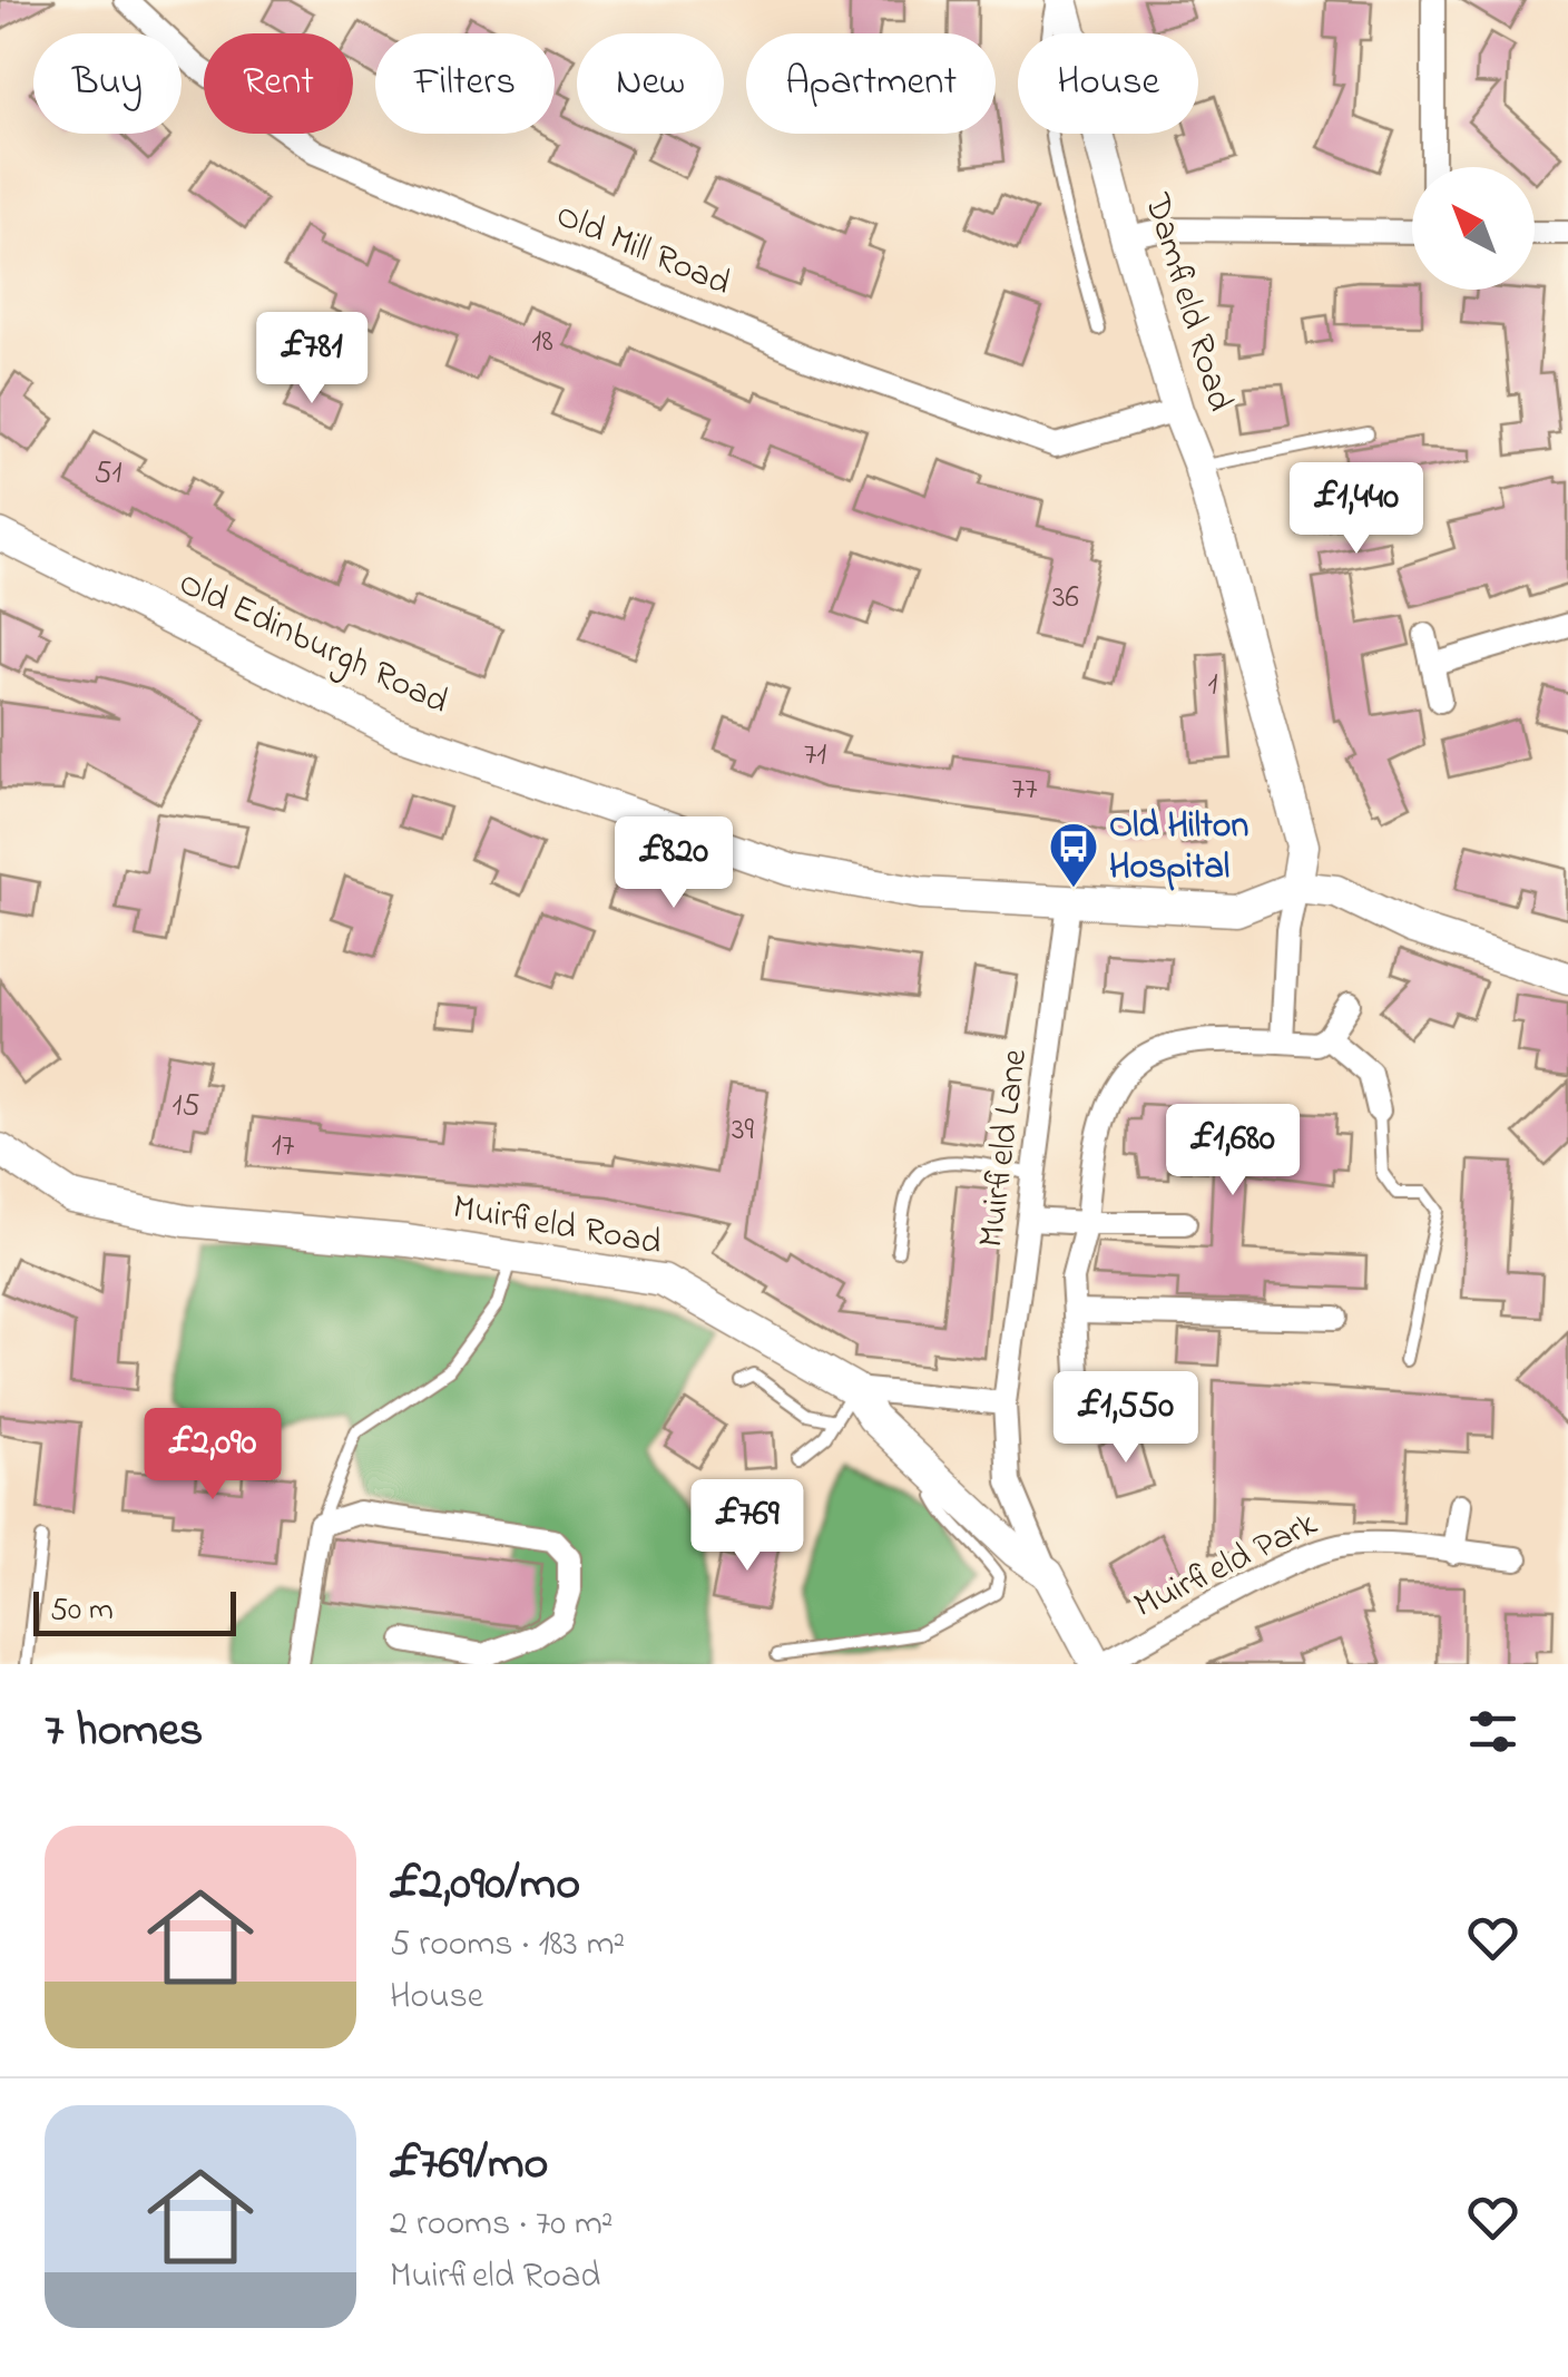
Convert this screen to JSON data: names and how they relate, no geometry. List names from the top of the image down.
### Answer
{
  "streets": {
    "street": [
      "Old Mill Road",
      "Damfield Road",
      "Old Edinburgh Road",
      "Muirfield Lane",
      "Muirfield Road",
      "Muirfield Park"
    ]
  },
  "crossings": [
    ["Old Mill Road", "Damfield Road"],
    ["Damfield Road", "Old Edinburgh Road"],
    ["Old Edinburgh Road", "Muirfield Lane"],
    ["Muirfield Lane", "Muirfield Road"],
    ["Muirfield Road", "Muirfield Park"]
  ],
  "places": {
    "bus stop": ["Old Hilton Hospital"]
  },
  "house_numbers": [
    "18",
    "51",
    "36",
    "1",
    "71",
    "77",
    "15",
    "39",
    "17"
  ],
  "scale_bar": "50 m",
  "north": "top left",
  "page": {
    "chip": [
      "Buy",
      "Rent",
      "Filters",
      "New",
      "Apartment",
      "House"
    ],
    "price": [
      "£781",
      "£1,440",
      "£820",
      "£1,680",
      "£1,550",
      "£2,090",
      "£769"
    ],
    "scale": "50 m",
    "heading": "7 homes",
    "list": [
      {
        "name": "£2,090/mo",
        "note": "5 rooms · 183 m² · House"
      },
      {
        "name": "£769/mo",
        "note": "2 rooms · 70 m² · Muirfield Road"
      }
    ]
  }
}
